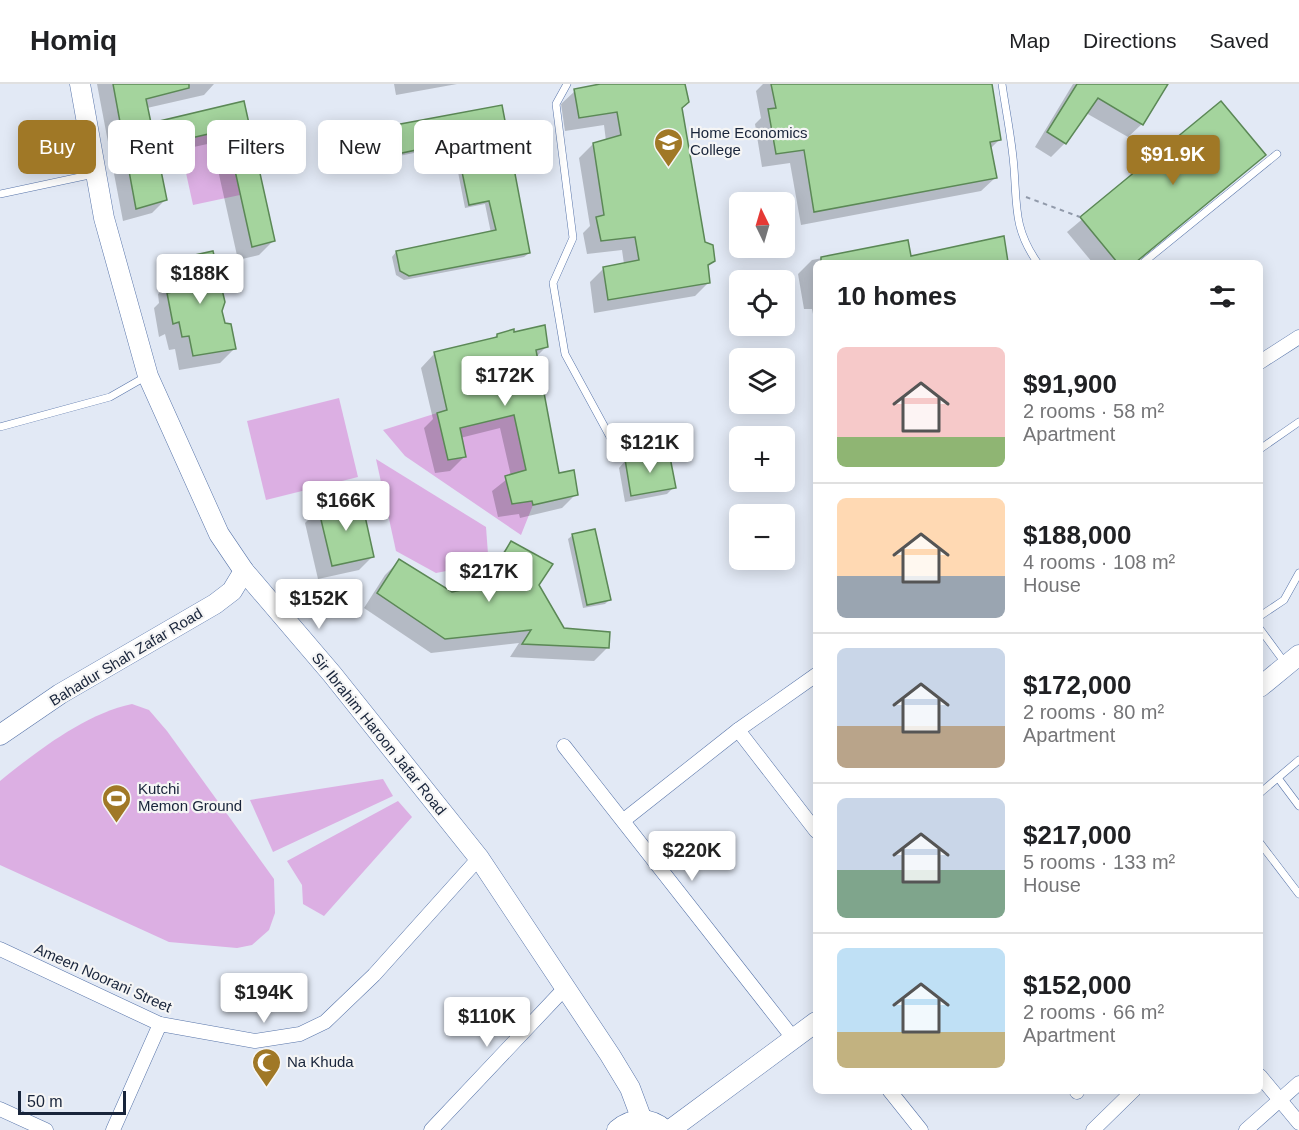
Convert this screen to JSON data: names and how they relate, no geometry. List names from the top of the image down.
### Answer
{
  "streets": {
    "street": ["Bahadur Shah Zafar Road", "Sir Ibrahim Haroon Jafar Road", "Ameen Noorani Street"]
  },
  "crossings": [
    ["Bahadur Shah Zafar Road", "Sir Ibrahim Haroon Jafar Road"],
    ["Sir Ibrahim Haroon Jafar Road", "Ameen Noorani Street"]
  ],
  "places": {
    "school or university": ["Home Economics College"],
    "sports": ["Kutchi Memon Ground"],
    "mosque": ["Na Khuda"]
  },
  "scale_bar": "50 m",
  "north": "top",
  "page": {
    "header": "Homiq",
    "nav": ["Map", "Directions", "Saved"],
    "chip": [
      "Buy",
      "Rent",
      "Filters",
      "New",
      "Apartment"
    ],
    "price": [
      "$91.9K",
      "$188K",
      "$172K",
      "$121K",
      "$166K",
      "$217K",
      "$152K",
      "$220K",
      "$194K",
      "$110K"
    ],
    "map_buttons": ["+", "−"],
    "heading": "10 homes",
    "list": [
      {
        "name": "$91,900",
        "note": "2 rooms · 58 m² · Apartment"
      },
      {
        "name": "$188,000",
        "note": "4 rooms · 108 m² · House"
      },
      {
        "name": "$172,000",
        "note": "2 rooms · 80 m² · Apartment"
      },
      {
        "name": "$217,000",
        "note": "5 rooms · 133 m² · House"
      },
      {
        "name": "$152,000",
        "note": "2 rooms · 66 m² · Apartment"
      }
    ],
    "scale": "50 m"
  }
}
